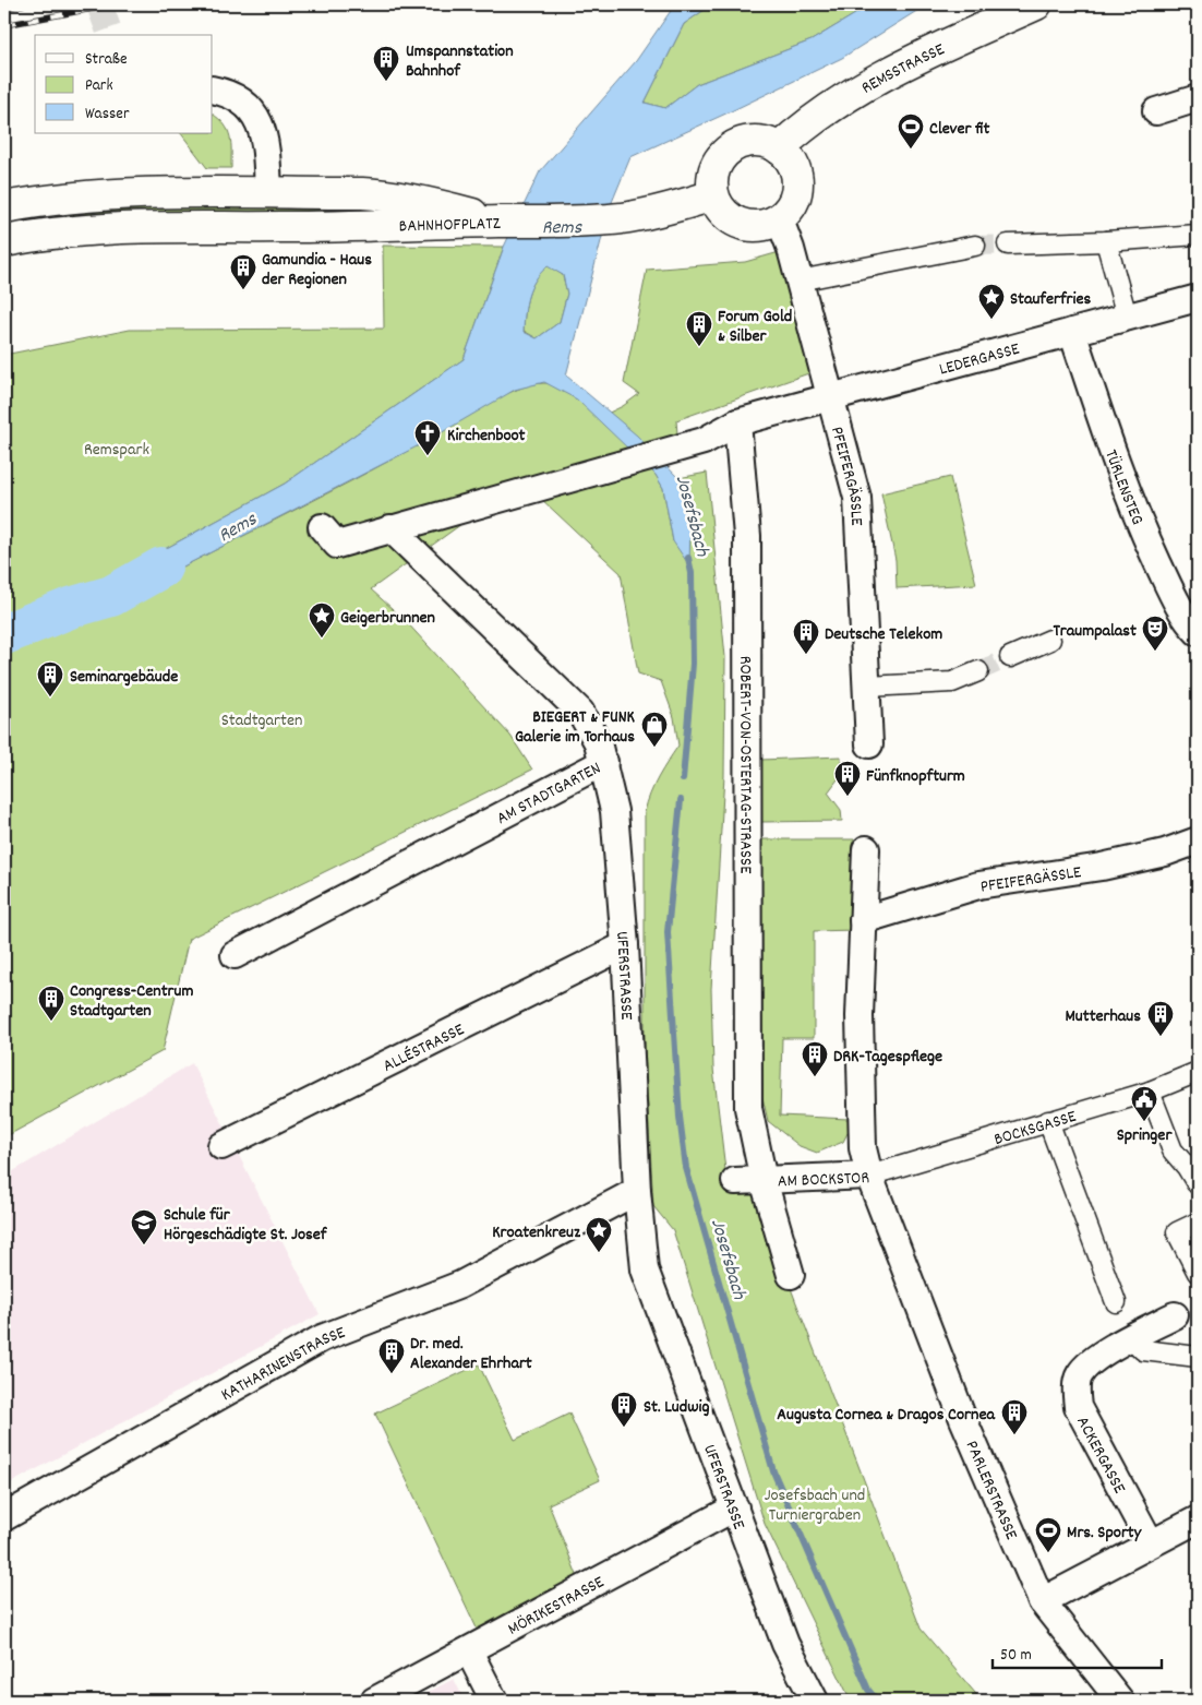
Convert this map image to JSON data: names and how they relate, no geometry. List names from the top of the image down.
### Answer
{
  "streets": {
    "main road": ["REMSSTRASSE", "BAHNHOFPLATZ"],
    "street": [
      "LEDERGASSE",
      "PFEIFERGÄSSLE",
      "TÜRLENSTEG",
      "ROBERT-VON-OSTERTAG-STRASSE",
      "AM STADTGARTEN",
      "UFERSTRASSE",
      "ALLÉSTRASSE",
      "BOCKSGASSE",
      "AM BOCKSTOR",
      "KATHARINENSTRASSE",
      "ACKERGASSE",
      "PARLERSTRASSE",
      "MÖRIKESTRASSE"
    ]
  },
  "crossings": [
    ["LEDERGASSE", "PFEIFERGÄSSLE"],
    ["LEDERGASSE", "TÜRLENSTEG"],
    ["LEDERGASSE", "ROBERT-VON-OSTERTAG-STRASSE"],
    ["LEDERGASSE", "AM STADTGARTEN"],
    ["ROBERT-VON-OSTERTAG-STRASSE", "AM BOCKSTOR"],
    ["AM STADTGARTEN", "UFERSTRASSE"],
    ["UFERSTRASSE", "ALLÉSTRASSE"],
    ["UFERSTRASSE", "KATHARINENSTRASSE"],
    ["UFERSTRASSE", "MÖRIKESTRASSE"],
    ["BOCKSGASSE", "AM BOCKSTOR"],
    ["AM BOCKSTOR", "PARLERSTRASSE"]
  ],
  "water": ["Rems", "Josefsbach"],
  "parks": ["Remspark", "Stadtgarten", "Josefsbach und Turniergraben"],
  "places": {
    "building": [
      "Umspannstation Bahnhof",
      "Gamundia - Haus der Regionen",
      "Forum Gold & Silber",
      "Deutsche Telekom",
      "Seminargebäude",
      "Fünfknopfturm",
      "Congress-Centrum Stadtgarten",
      "Mutterhaus",
      "DRK-Tagespflege",
      "Dr. med. Alexander Ehrhart",
      "St. Ludwig",
      "Augusta Cornea & Dragos Cornea"
    ],
    "sports": ["Clever fit", "Mrs. Sporty"],
    "place": ["Stauferfries", "Geigerbrunnen", "Kroatenkreuz"],
    "church": ["Kirchenboot"],
    "theatre": ["Traumpalast"],
    "shop": ["BIEGERT & FUNK Galerie im Torhaus"],
    "public building": ["Springer"],
    "school or university": ["Schule für Hörgeschädigte St. Josef"]
  },
  "legend": ["Straße", "Park", "Wasser"],
  "scale_bar": "50 m"
}
